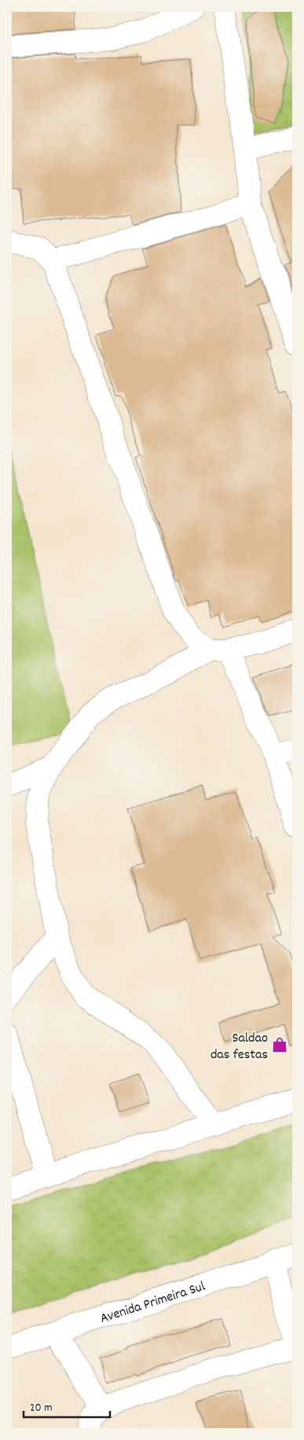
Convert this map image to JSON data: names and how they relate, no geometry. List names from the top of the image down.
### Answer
{
  "streets": {
    "street": ["Avenida Primeira Sul"]
  },
  "places": {
    "shop": ["Saldao das festas"]
  },
  "scale_bar": "20 m"
}
